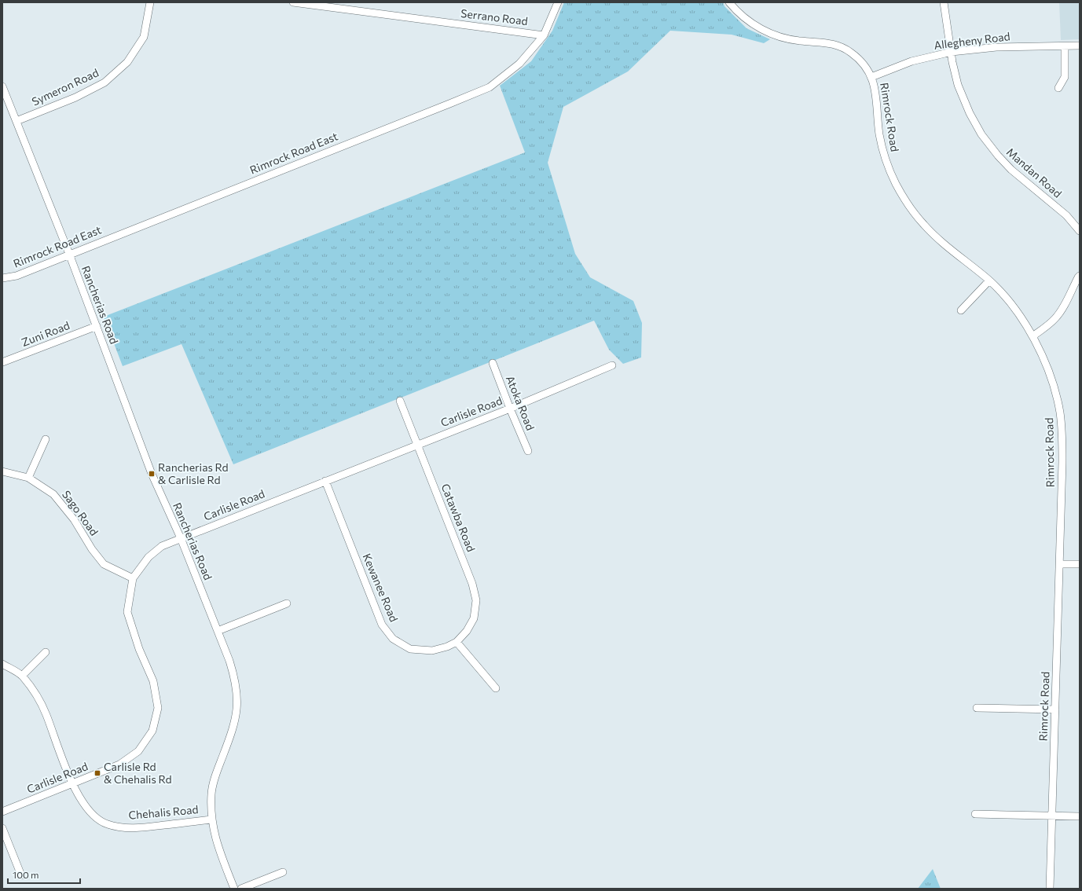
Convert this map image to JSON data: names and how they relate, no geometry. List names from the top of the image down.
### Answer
{
  "streets": {
    "street": [
      "Serrano Road",
      "Allegheny Road",
      "Symeron Road",
      "Rimrock Road",
      "Rimrock Road East",
      "Mandan Road",
      "Rancherias Road",
      "Zuni Road",
      "Atoka Road",
      "Carlisle Road",
      "Sago Road",
      "Catawba Road",
      "Kewanee Road",
      "Chehalis Road"
    ]
  },
  "crossings": [
    ["Serrano Road", "Rimrock Road East"],
    ["Allegheny Road", "Rimrock Road"],
    ["Allegheny Road", "Mandan Road"],
    ["Symeron Road", "Rancherias Road"],
    ["Rimrock Road East", "Rancherias Road"],
    ["Rancherias Road", "Zuni Road"],
    ["Rancherias Road", "Carlisle Road"],
    ["Rancherias Road", "Chehalis Road"],
    ["Atoka Road", "Carlisle Road"],
    ["Carlisle Road", "Sago Road"],
    ["Carlisle Road", "Catawba Road"],
    ["Carlisle Road", "Kewanee Road"],
    ["Carlisle Road", "Chehalis Road"],
    ["Catawba Road", "Kewanee Road"]
  ],
  "places": {
    "transit": ["Rancherias Rd & Carlisle Rd", "Carlisle Rd & Chehalis Rd"]
  },
  "scale_bar": "100 m"
}
